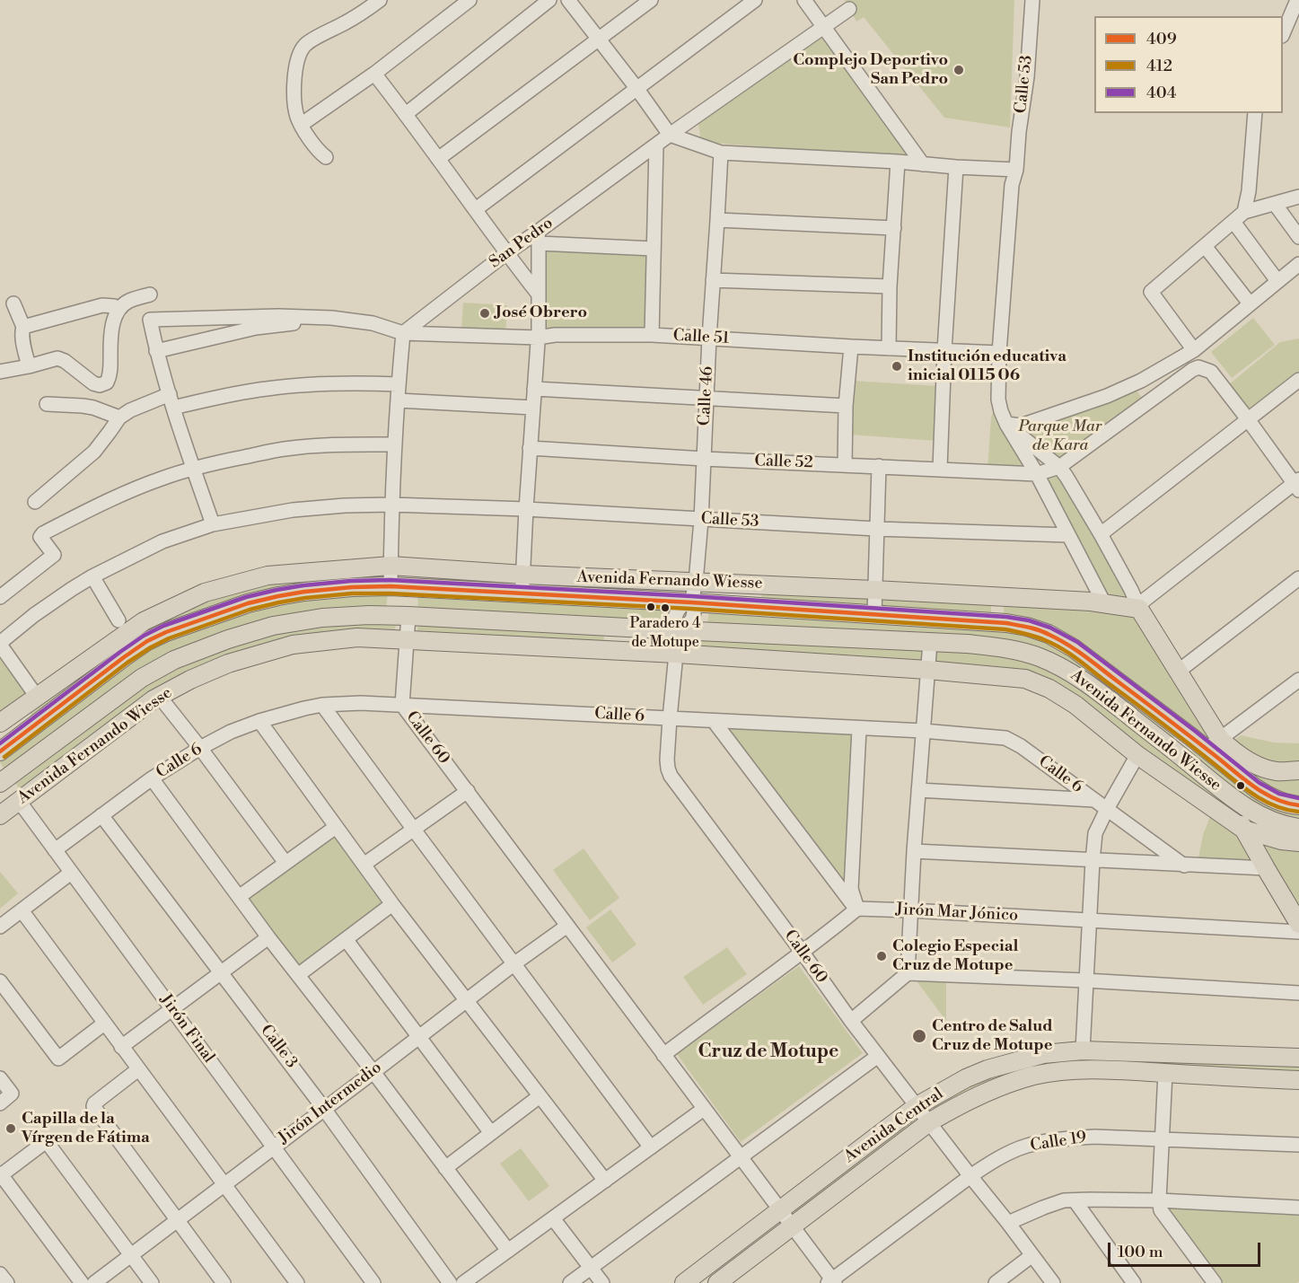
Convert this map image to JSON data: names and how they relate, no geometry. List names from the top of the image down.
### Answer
{
  "streets": {
    "main road": ["Avenida Fernando Wiesse", "Jirón Final", "Avenida Central"],
    "street": [
      "Calle 53",
      "San Pedro",
      "Calle 51",
      "Calle 46",
      "Calle 52",
      "Calle 6",
      "Calle 60",
      "Jirón Mar Jónico",
      "Calle 3",
      "Jirón Intermedio",
      "Calle 19"
    ]
  },
  "crossings": [
    ["Calle 53", "Calle 51"],
    ["Calle 53", "Calle 46"],
    ["Calle 53", "Calle 52"],
    ["Calle 53", "Avenida Fernando Wiesse"],
    ["San Pedro", "Calle 51"],
    ["Calle 51", "Calle 46"],
    ["Calle 46", "Calle 52"],
    ["Calle 46", "Avenida Fernando Wiesse"],
    ["Calle 46", "Calle 60"],
    ["Avenida Fernando Wiesse", "Calle 60"],
    ["Avenida Fernando Wiesse", "Jirón Final"],
    ["Calle 6", "Calle 60"],
    ["Calle 6", "Jirón Final"],
    ["Calle 6", "Calle 3"],
    ["Calle 60", "Jirón Intermedio"],
    ["Calle 60", "Avenida Central"],
    ["Calle 60", "Calle 19"],
    ["Jirón Final", "Jirón Intermedio"],
    ["Calle 3", "Jirón Intermedio"]
  ],
  "districts": ["Cruz de Motupe"],
  "parks": ["Parque Mar de Kara"],
  "places": [
    "Complejo Deportivo San Pedro",
    "José Obrero",
    "Institución educativa inicial 0115 06",
    "Paradero 4 de Motupe",
    "Colegio Especial Cruz de Motupe",
    "Centro de Salud Cruz de Motupe",
    "Capilla de la Vírgen de Fátima"
  ],
  "lines": ["transit line 404", "transit line 409", "transit line 412"],
  "legend": ["409", "412", "404"],
  "scale_bar": "100 m"
}
